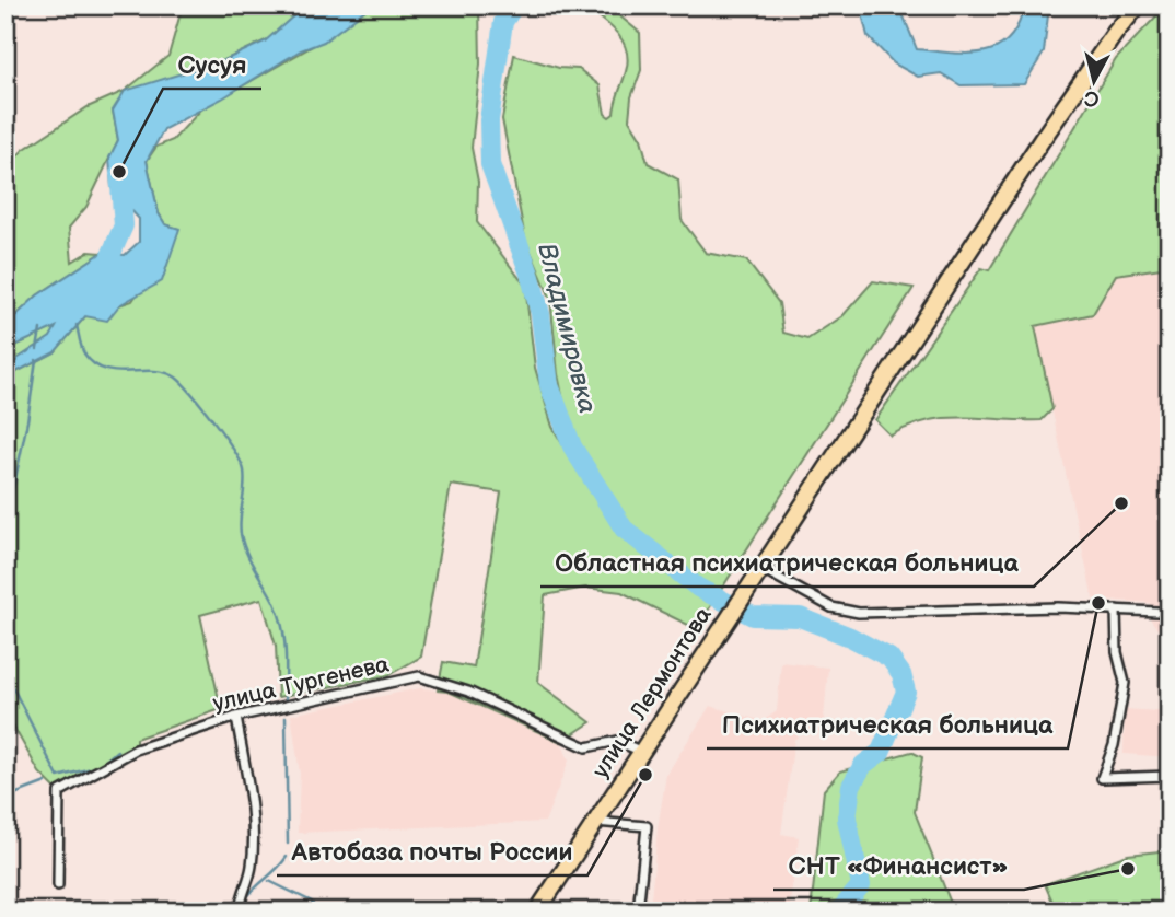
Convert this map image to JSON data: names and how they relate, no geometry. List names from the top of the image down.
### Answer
{
  "streets": {
    "highway": ["улица Лермонтова"],
    "street": ["улица Тургенева"]
  },
  "crossings": [
    ["улица Тургенева", "улица Лермонтова"]
  ],
  "water": ["Владимировка"],
  "places": [
    "Сусуя",
    "Областная психиатрическая больница",
    "Психиатрическая больница",
    "Автобаза почты России",
    "СНТ «Финансист»"
  ],
  "north": "bottom"
}
